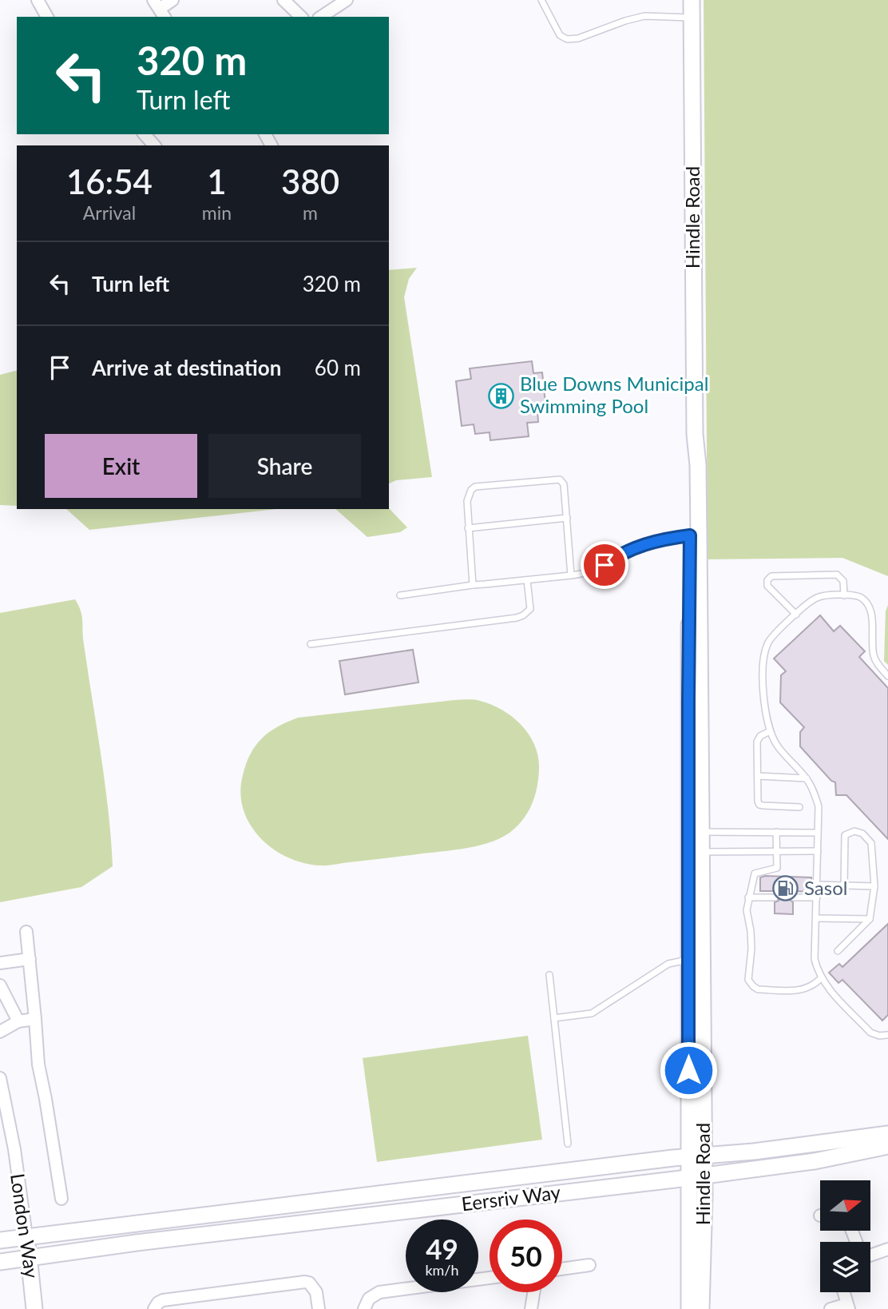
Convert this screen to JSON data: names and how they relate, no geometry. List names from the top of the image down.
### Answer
{
  "streets": {
    "main road": ["Hindle Road", "Eersriv Way", "London Way"]
  },
  "crossings": [
    ["Hindle Road", "Eersriv Way"],
    ["Eersriv Way", "London Way"]
  ],
  "places": {
    "building": ["Blue Downs Municipal Swimming Pool"],
    "fuel station": ["Sasol"]
  },
  "north": "right",
  "page": {
    "turn": ["320 m", "Turn left"],
    "eta": [
      "16:54",
      "Arrival",
      "1",
      "min",
      "380",
      "m"
    ],
    "list": [
      {
        "name": "Turn left",
        "value": "320 m"
      },
      {
        "name": "Arrive at destination",
        "value": "60 m"
      }
    ],
    "buttons": ["Exit", "Share"],
    "speed": "49 km/h",
    "limit": "50"
  }
}
